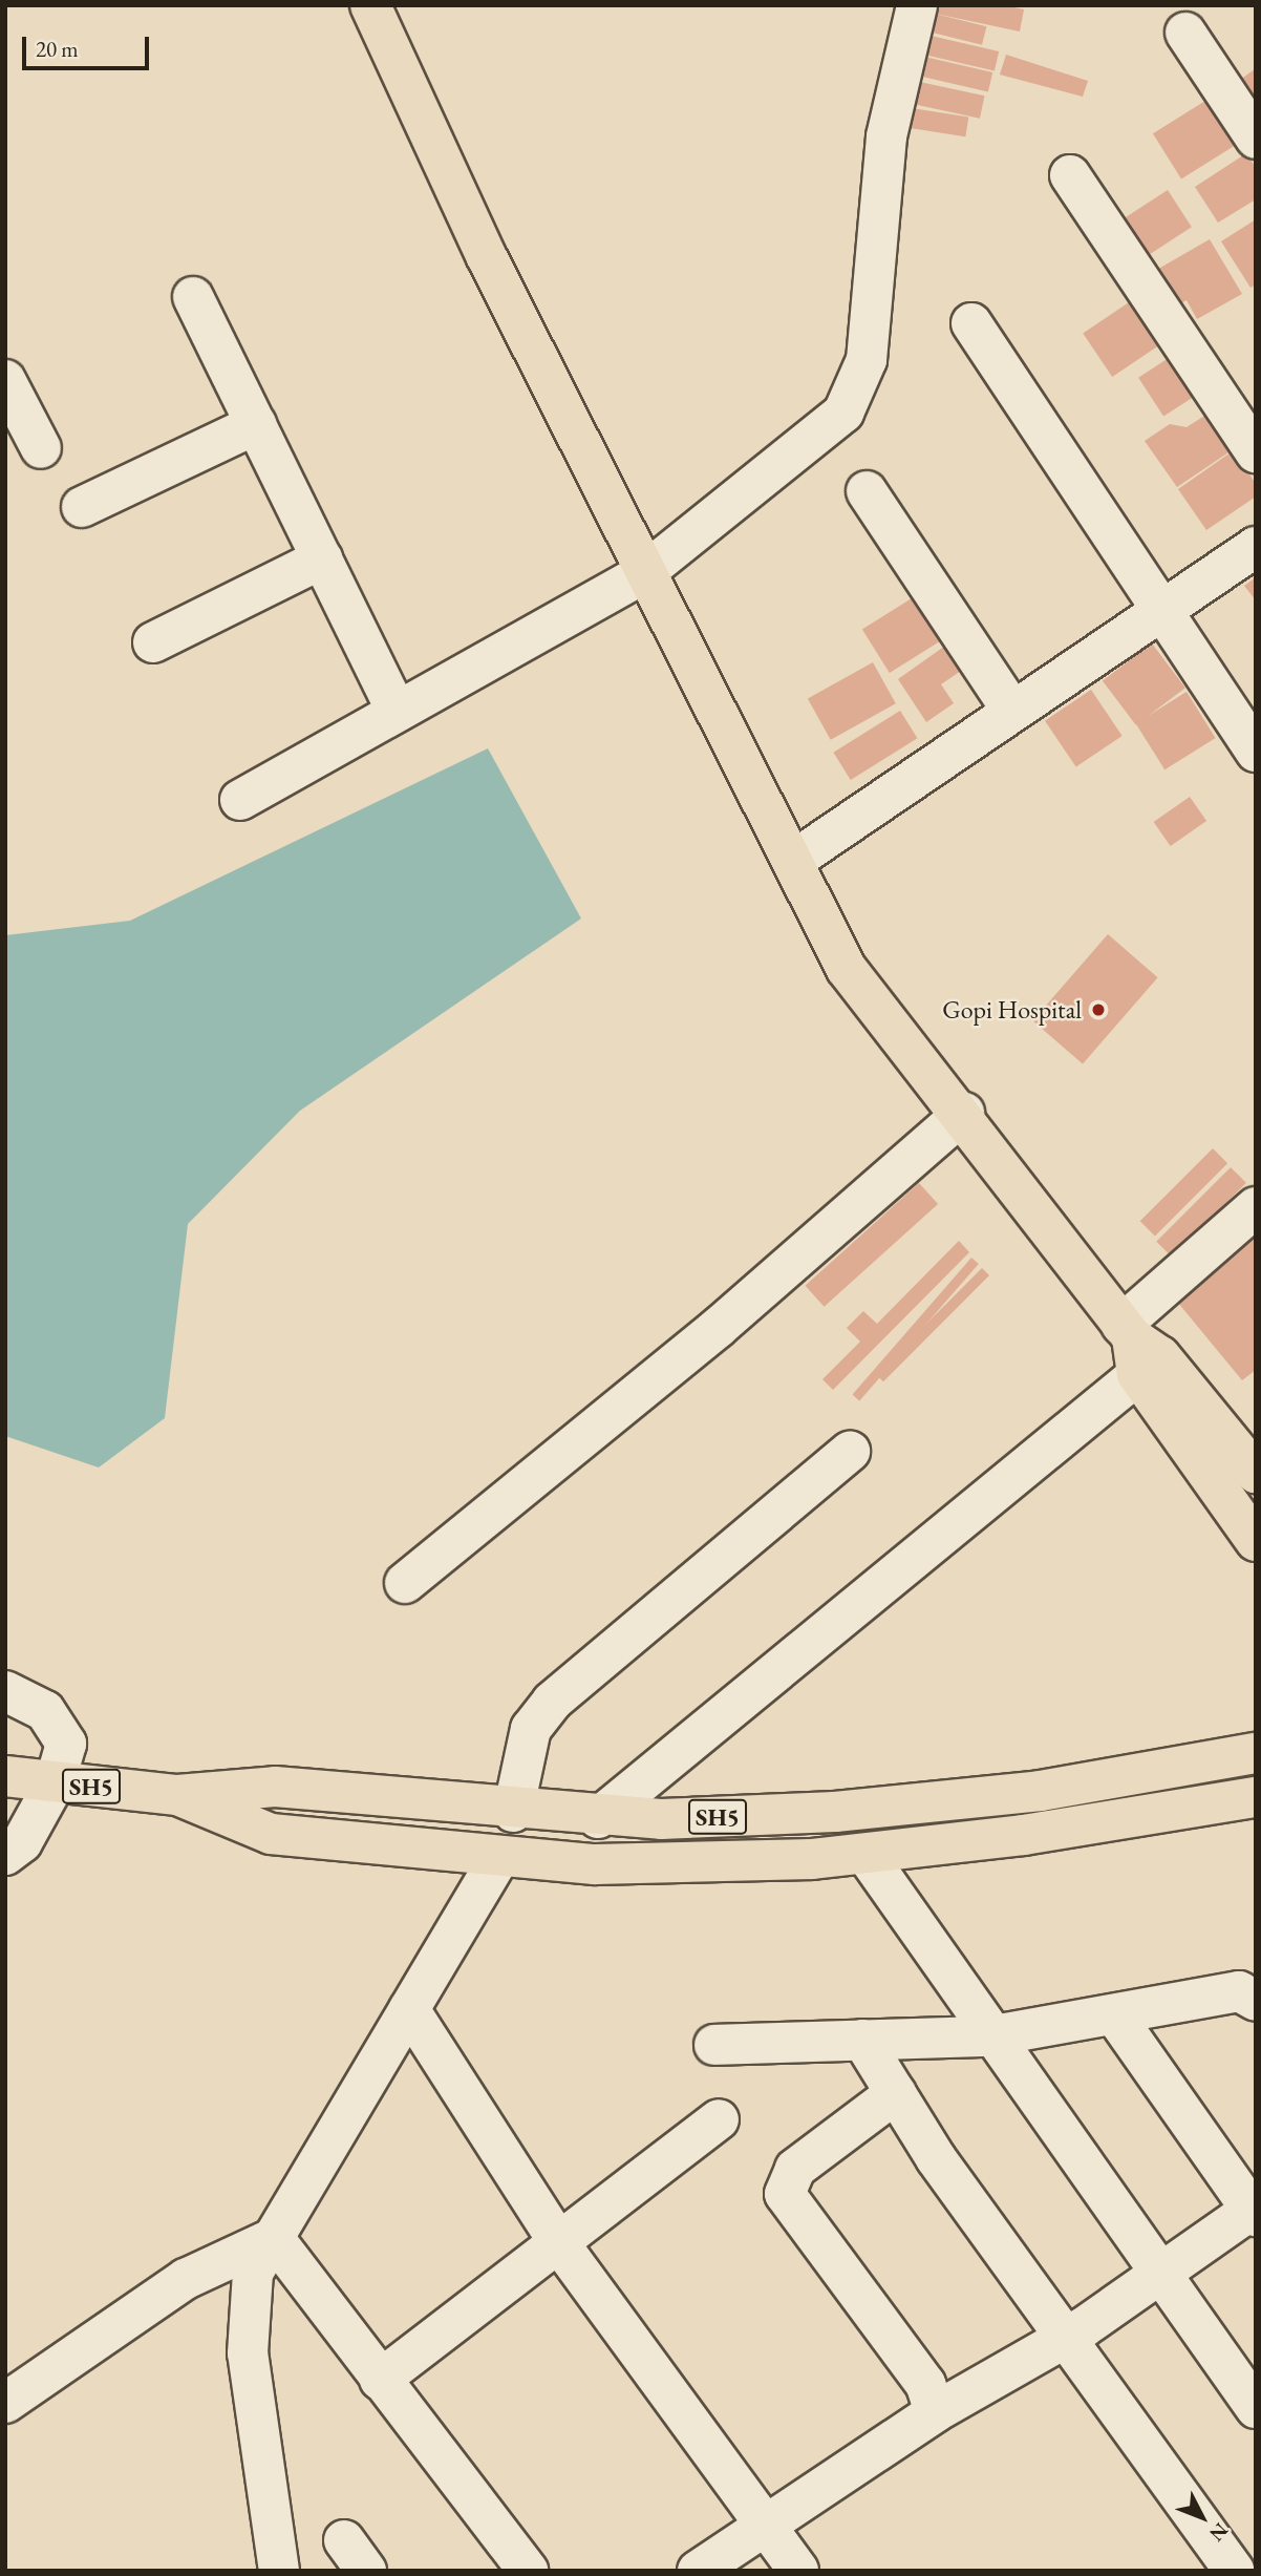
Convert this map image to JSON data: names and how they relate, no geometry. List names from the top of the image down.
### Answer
{
  "streets": {
    "main road": ["SH5"]
  },
  "places": ["Gopi Hospital"],
  "scale_bar": "20 m",
  "north": "bottom right"
}
